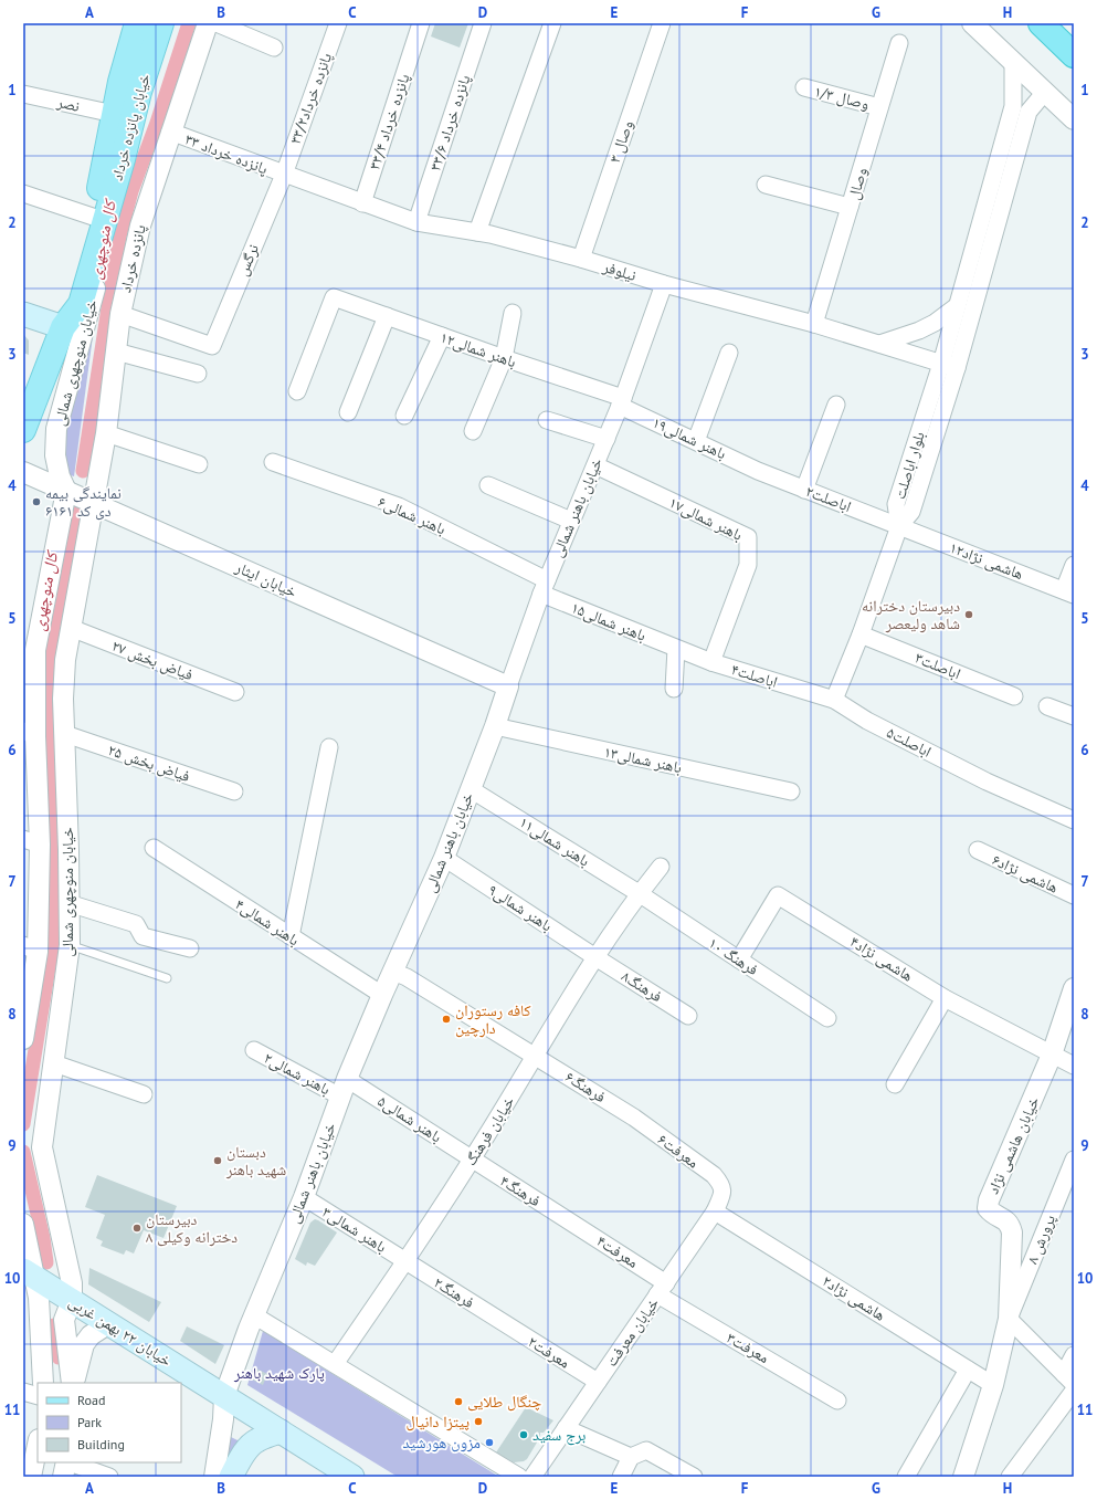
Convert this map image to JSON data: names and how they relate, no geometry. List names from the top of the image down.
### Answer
{
  "streets": {
    "main road": ["خیابان پانزده خرداد", "خیابان ۲۲ بهمن غربی"],
    "street": [
      "وصال ۱/۳",
      "پانزده خرداد۳۳/۲",
      "نصر",
      "پانزده خرداد ۳۳/۴",
      "پانزده خرداد ۳۳/۶",
      "وصال ۳",
      "پانزده خرداد ۳۳",
      "وصال",
      "پانزده خرداد",
      "نرگس",
      "نیلوفر",
      "باهنر شمالی۱۲",
      "خیابان منوچهری شمالی",
      "باهنر شمالی۱۹",
      "بلوار اباصلت",
      "اباصلت۲",
      "خیابان باهنر شمالی",
      "باهنر شمالی۶",
      "باهنر شمالی۱۷",
      "هاشمی نژاد۱۲",
      "خیابان ایثار",
      "باهنر شمالی۱۵",
      "فیاض بخش ۲۷",
      "اباصلت۳",
      "اباصلت۴",
      "اباصلت۵",
      "باهنر شمالی۱۳",
      "فیاض بخش ۲۵",
      "باهنر شمالی۱۱",
      "هاشمی نژاد۶",
      "باهنر شمالی۹",
      "باهنر شمالی۴",
      "فرهنگ ۱۰",
      "هاشمی نژاد۴",
      "فرهنگ۸",
      "باهنر شمالی۲",
      "فرهنگ۶",
      "باهنر شمالی۵",
      "خیابان فرهنگ",
      "خیابان هاشمی نژاد",
      "معرفت۶",
      "فرهنگ۴",
      "باهنر شمالی۳",
      "پرورش ۸",
      "معرفت۴",
      "فرهنگ۲",
      "هاشمی نژاد۲",
      "خیابان معرفت",
      "معرفت۳",
      "معرفت۲"
    ]
  },
  "crossings": [
    ["وصال ۱/۳", "وصال"],
    ["پانزده خرداد۳۳/۲", "پانزده خرداد ۳۳"],
    ["پانزده خرداد۳۳/۲", "نرگس"],
    ["پانزده خرداد۳۳/۲", "نیلوفر"],
    ["نصر", "خیابان پانزده خرداد"],
    ["پانزده خرداد ۳۳/۴", "نیلوفر"],
    ["پانزده خرداد ۳۳/۶", "نیلوفر"],
    ["خیابان پانزده خرداد", "خیابان منوچهری شمالی"],
    ["وصال ۳", "نیلوفر"],
    ["پانزده خرداد ۳۳", "پانزده خرداد"],
    ["پانزده خرداد ۳۳", "نرگس"],
    ["پانزده خرداد ۳۳", "نیلوفر"],
    ["وصال", "نیلوفر"],
    ["پانزده خرداد", "نرگس"],
    ["پانزده خرداد", "خیابان منوچهری شمالی"],
    ["پانزده خرداد", "خیابان ایثار"],
    ["نرگس", "نیلوفر"],
    ["نیلوفر", "بلوار اباصلت"],
    ["نیلوفر", "خیابان باهنر شمالی"],
    ["باهنر شمالی۱۲", "باهنر شمالی۱۹"],
    ["باهنر شمالی۱۲", "خیابان باهنر شمالی"],
    ["خیابان منوچهری شمالی", "خیابان ایثار"],
    ["خیابان منوچهری شمالی", "فیاض بخش ۲۷"],
    ["خیابان منوچهری شمالی", "فیاض بخش ۲۵"],
    ["خیابان منوچهری شمالی", "خیابان ۲۲ بهمن غربی"],
    ["باهنر شمالی۱۹", "اباصلت۲"],
    ["باهنر شمالی۱۹", "خیابان باهنر شمالی"],
    ["بلوار اباصلت", "اباصلت۲"],
    ["بلوار اباصلت", "هاشمی نژاد۱۲"],
    ["بلوار اباصلت", "اباصلت۳"],
    ["بلوار اباصلت", "اباصلت۴"],
    ["بلوار اباصلت", "اباصلت۵"],
    ["اباصلت۲", "هاشمی نژاد۱۲"],
    ["خیابان باهنر شمالی", "باهنر شمالی۶"],
    ["خیابان باهنر شمالی", "باهنر شمالی۱۷"],
    ["خیابان باهنر شمالی", "خیابان ایثار"],
    ["خیابان باهنر شمالی", "باهنر شمالی۱۵"],
    ["خیابان باهنر شمالی", "باهنر شمالی۱۳"],
    ["خیابان باهنر شمالی", "باهنر شمالی۱۱"],
    ["خیابان باهنر شمالی", "باهنر شمالی۹"],
    ["خیابان باهنر شمالی", "باهنر شمالی۴"],
    ["خیابان باهنر شمالی", "باهنر شمالی۲"],
    ["خیابان باهنر شمالی", "فرهنگ۶"],
    ["خیابان باهنر شمالی", "باهنر شمالی۵"],
    ["خیابان باهنر شمالی", "باهنر شمالی۳"],
    ["خیابان باهنر شمالی", "خیابان ۲۲ بهمن غربی"],
    ["باهنر شمالی۶", "باهنر شمالی۱۵"],
    ["باهنر شمالی۱۷", "اباصلت۴"],
    ["باهنر شمالی۱۵", "اباصلت۴"],
    ["اباصلت۴", "اباصلت۵"],
    ["باهنر شمالی۱۱", "فرهنگ ۱۰"],
    ["باهنر شمالی۱۱", "خیابان فرهنگ"],
    ["باهنر شمالی۹", "فرهنگ۸"],
    ["باهنر شمالی۹", "خیابان فرهنگ"],
    ["فرهنگ ۱۰", "هاشمی نژاد۴"],
    ["فرهنگ ۱۰", "خیابان فرهنگ"],
    ["هاشمی نژاد۴", "خیابان هاشمی نژاد"],
    ["فرهنگ۸", "خیابان فرهنگ"],
    ["باهنر شمالی۲", "باهنر شمالی۵"],
    ["فرهنگ۶", "خیابان فرهنگ"],
    ["فرهنگ۶", "معرفت۶"],
    ["باهنر شمالی۵", "خیابان فرهنگ"],
    ["باهنر شمالی۵", "فرهنگ۴"],
    ["خیابان فرهنگ", "فرهنگ۴"],
    ["خیابان فرهنگ", "باهنر شمالی۳"],
    ["خیابان فرهنگ", "فرهنگ۲"],
    ["خیابان هاشمی نژاد", "پرورش ۸"],
    ["خیابان هاشمی نژاد", "هاشمی نژاد۲"],
    ["معرفت۶", "خیابان معرفت"],
    ["فرهنگ۴", "معرفت۴"],
    ["باهنر شمالی۳", "فرهنگ۲"],
    ["معرفت۴", "خیابان معرفت"],
    ["معرفت۴", "معرفت۳"],
    ["فرهنگ۲", "معرفت۲"],
    ["هاشمی نژاد۲", "خیابان معرفت"],
    ["خیابان معرفت", "معرفت۳"],
    ["خیابان معرفت", "معرفت۲"]
  ],
  "water": ["کال منوچهری"],
  "parks": ["پارک شهید باهنر"],
  "places": [
    "نمایندگی بیمه دی کد ۶۱۶۱",
    "دبیرستان دخترانه شاهد ولیعصر",
    "کافه رستوران دارچین",
    "دبستان شهید باهنر",
    "دبیرستان دخترانه وکیلی ۸",
    "چنگال طلایی",
    "پیتزا دانیال",
    "برج سفید",
    "مزون هورشید"
  ],
  "legend": ["Road", "Park", "Building"],
  "grid": {
    "columns": [
      "A",
      "B",
      "C",
      "D",
      "E",
      "F",
      "G",
      "H"
    ],
    "rows": [
      "1",
      "2",
      "3",
      "4",
      "5",
      "6",
      "7",
      "8",
      "9",
      "10",
      "11"
    ]
  }
}
